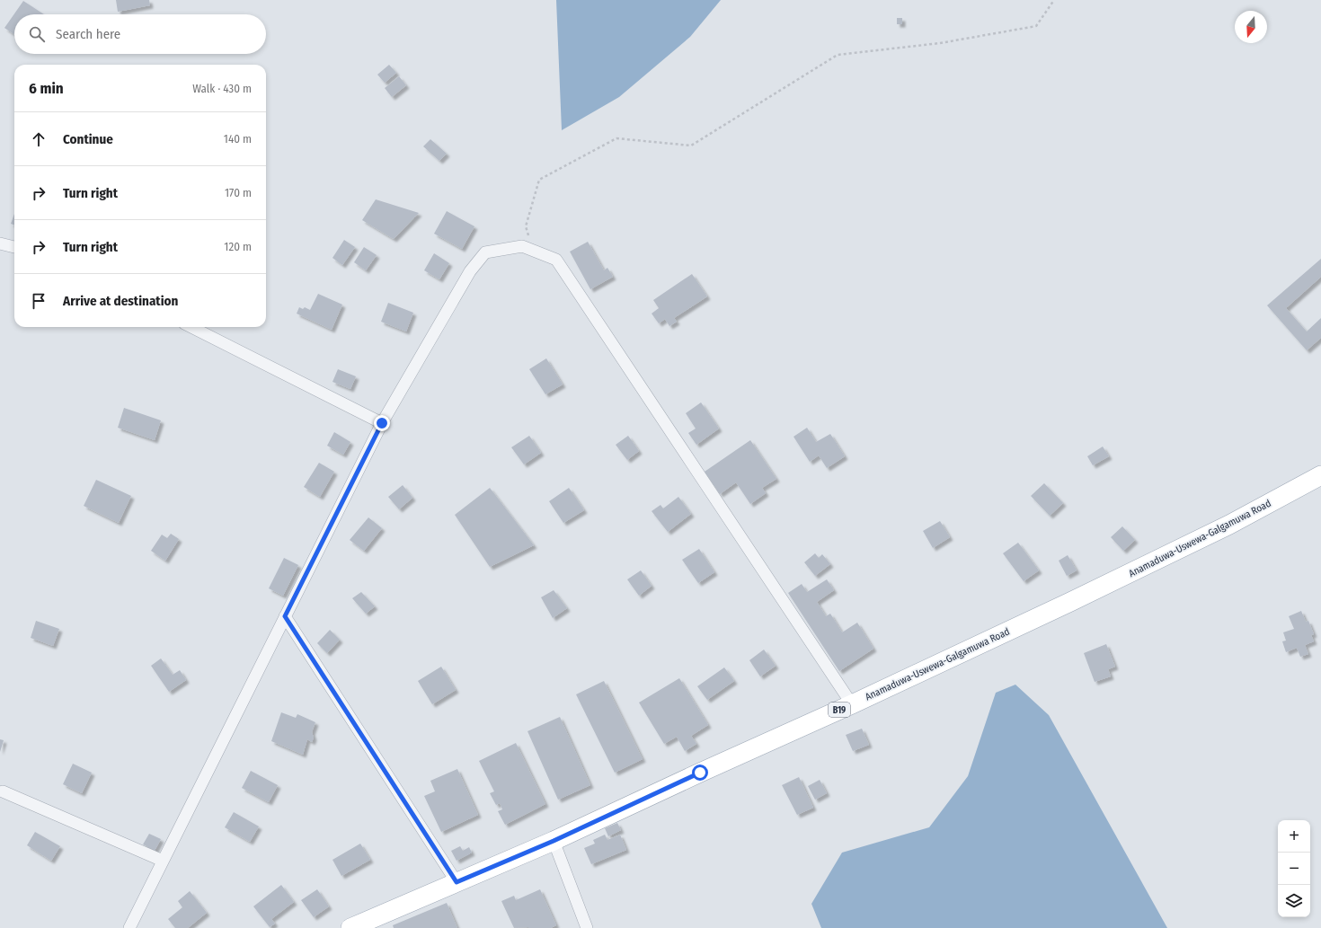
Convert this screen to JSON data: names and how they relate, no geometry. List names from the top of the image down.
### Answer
{
  "streets": {
    "main road": ["Anamaduwa-Uswewa-Galgamuwa Road", "B19"]
  },
  "north": "bottom",
  "page": {
    "search": "Search here",
    "heading": ["6 min", "Walk · 430 m"],
    "list": [
      ["Continue", "140 m"],
      ["Turn right", "170 m"],
      ["Turn right", "120 m"],
      "Arrive at destination"
    ],
    "map_buttons": ["+", "−"]
  }
}
